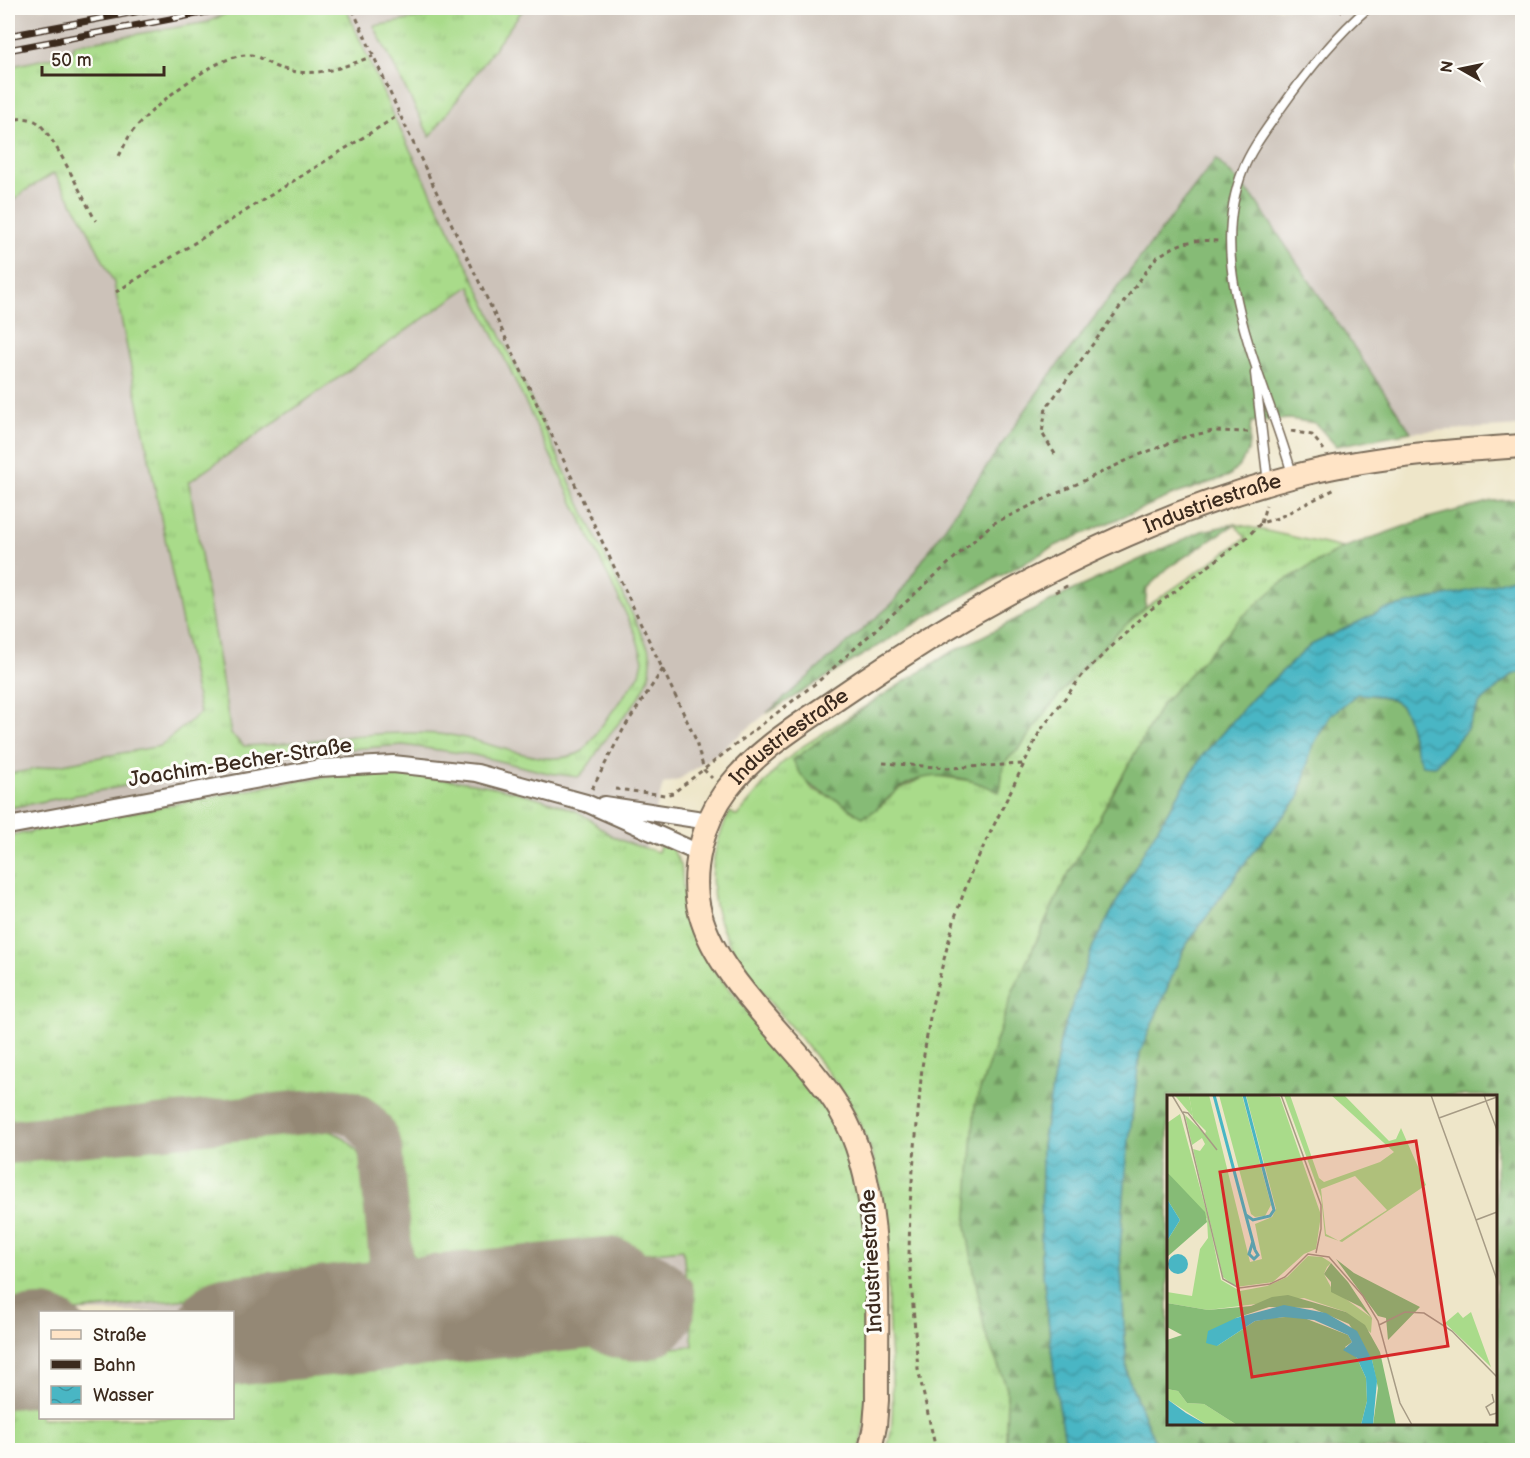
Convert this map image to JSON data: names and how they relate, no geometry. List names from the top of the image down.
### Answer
{
  "streets": {
    "street": ["Industriestraße", "Joachim-Becher-Straße"]
  },
  "crossings": [
    ["Industriestraße", "Joachim-Becher-Straße"]
  ],
  "legend": ["Straße", "Bahn", "Wasser"],
  "scale_bar": "50 m",
  "north": "left"
}
